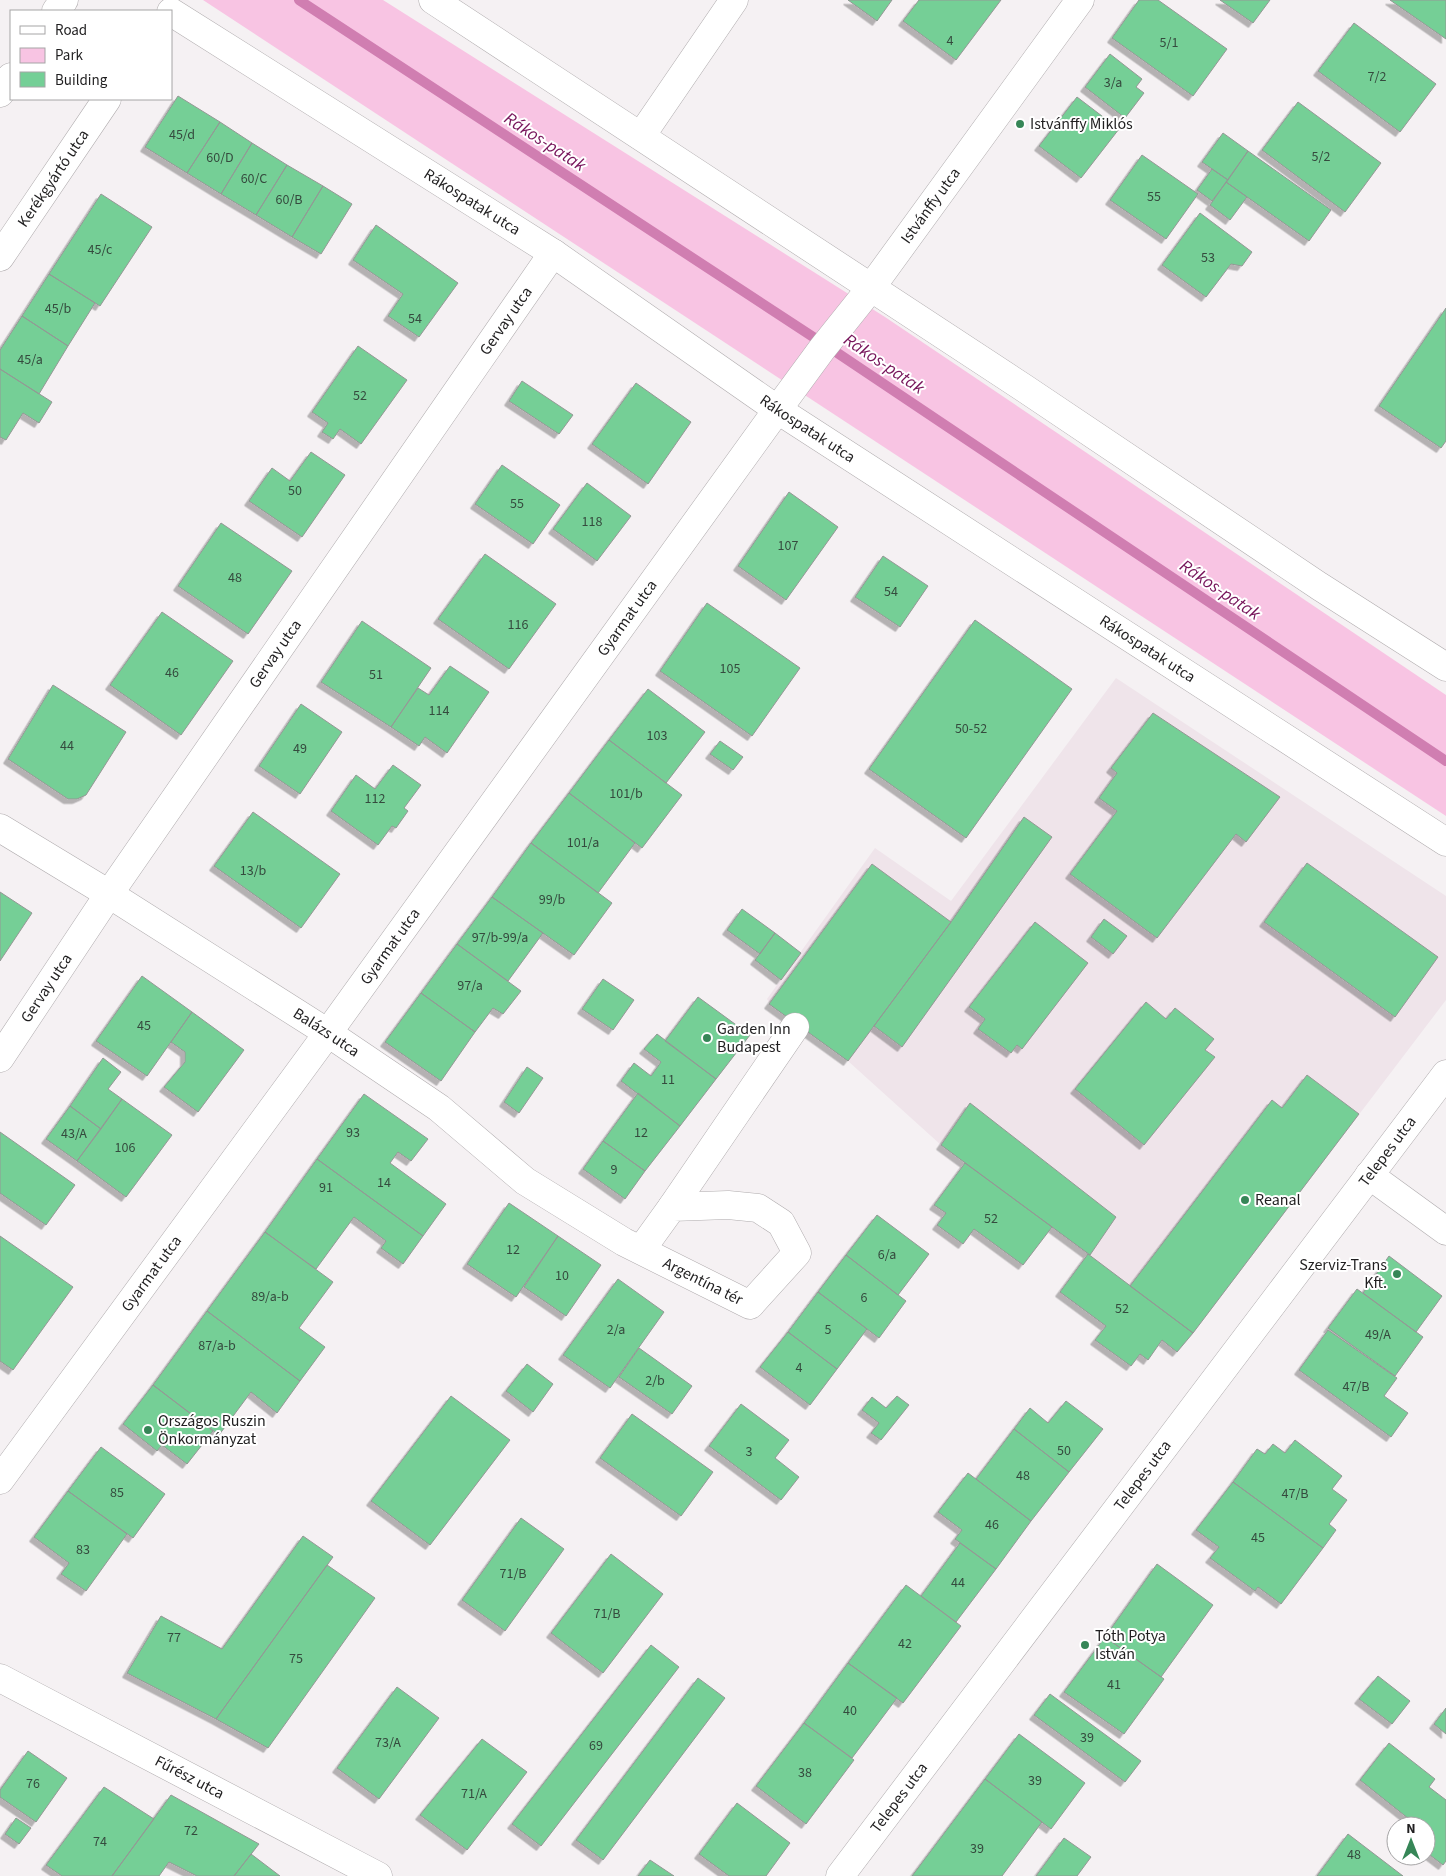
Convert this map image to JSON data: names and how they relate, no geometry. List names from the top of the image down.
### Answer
{
  "streets": {
    "street": [
      "Kerékgyártó utca",
      "Rákospatak utca",
      "Istvánffy utca",
      "Gervay utca",
      "Gyarmat utca",
      "Balázs utca",
      "Telepes utca",
      "Argentína tér",
      "Fűrész utca"
    ]
  },
  "crossings": [
    ["Rákospatak utca", "Istvánffy utca"],
    ["Rákospatak utca", "Gervay utca"],
    ["Rákospatak utca", "Gyarmat utca"],
    ["Istvánffy utca", "Gyarmat utca"],
    ["Gervay utca", "Balázs utca"],
    ["Gyarmat utca", "Balázs utca"],
    ["Balázs utca", "Argentína tér"]
  ],
  "water": ["Rákos-patak"],
  "places": [
    "Istvánffy Miklós",
    "Garden Inn Budapest",
    "Reanal",
    "Szerviz-Trans Kft.",
    "Országos Ruszin Önkormányzat",
    "Tóth Potya István"
  ],
  "house_numbers": [
    "4",
    "5/1",
    "7/2",
    "3/a",
    "45/d",
    "5/2",
    "60/D",
    "60/C",
    "55",
    "60/B",
    "45/c",
    "53",
    "45/b",
    "54",
    "45/a",
    "52",
    "50",
    "55",
    "118",
    "107",
    "48",
    "54",
    "116",
    "105",
    "46",
    "51",
    "114",
    "50-52",
    "103",
    "44",
    "49",
    "101/b",
    "112",
    "101/a",
    "13/b",
    "99/b",
    "97/b-99/a",
    "97/a",
    "45",
    "11",
    "93",
    "12",
    "43/A",
    "106",
    "9",
    "14",
    "91",
    "52",
    "12",
    "6/a",
    "10",
    "89/a-b",
    "6",
    "52",
    "2/a",
    "5",
    "49/A",
    "87/a-b",
    "4",
    "2/b",
    "47/B",
    "50",
    "3",
    "48",
    "85",
    "47/B",
    "46",
    "45",
    "83",
    "71/B",
    "44",
    "71/B",
    "77",
    "42",
    "75",
    "41",
    "40",
    "39",
    "73/A",
    "69",
    "38",
    "39",
    "76",
    "71/A",
    "72",
    "74",
    "39",
    "48"
  ],
  "legend": ["Road", "Park", "Building"],
  "north": "top"
}
